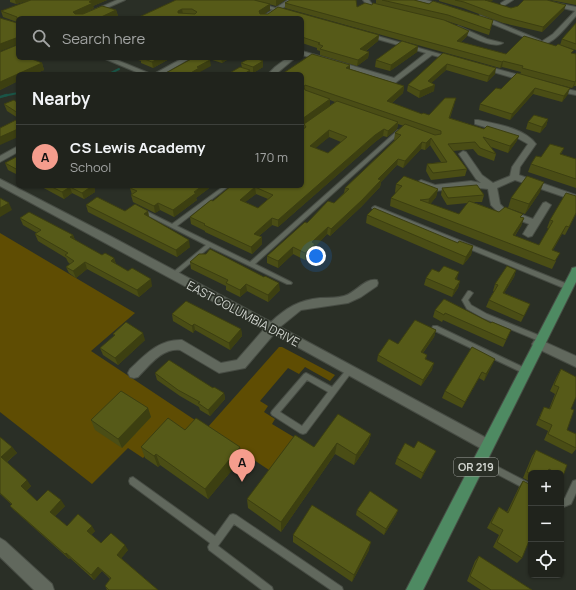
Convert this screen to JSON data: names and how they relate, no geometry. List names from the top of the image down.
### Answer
{
  "streets": {
    "main road": ["OR 219"],
    "street": ["EAST COLUMBIA DRIVE"]
  },
  "crossings": [
    ["EAST COLUMBIA DRIVE", "OR 219"]
  ],
  "page": {
    "search": "Search here",
    "heading": "Nearby",
    "list": [
      {
        "mark": "A",
        "name": "CS Lewis Academy",
        "note": "School",
        "value": "170 m"
      }
    ],
    "pins": "A",
    "map_buttons": ["+", "−"]
  }
}
